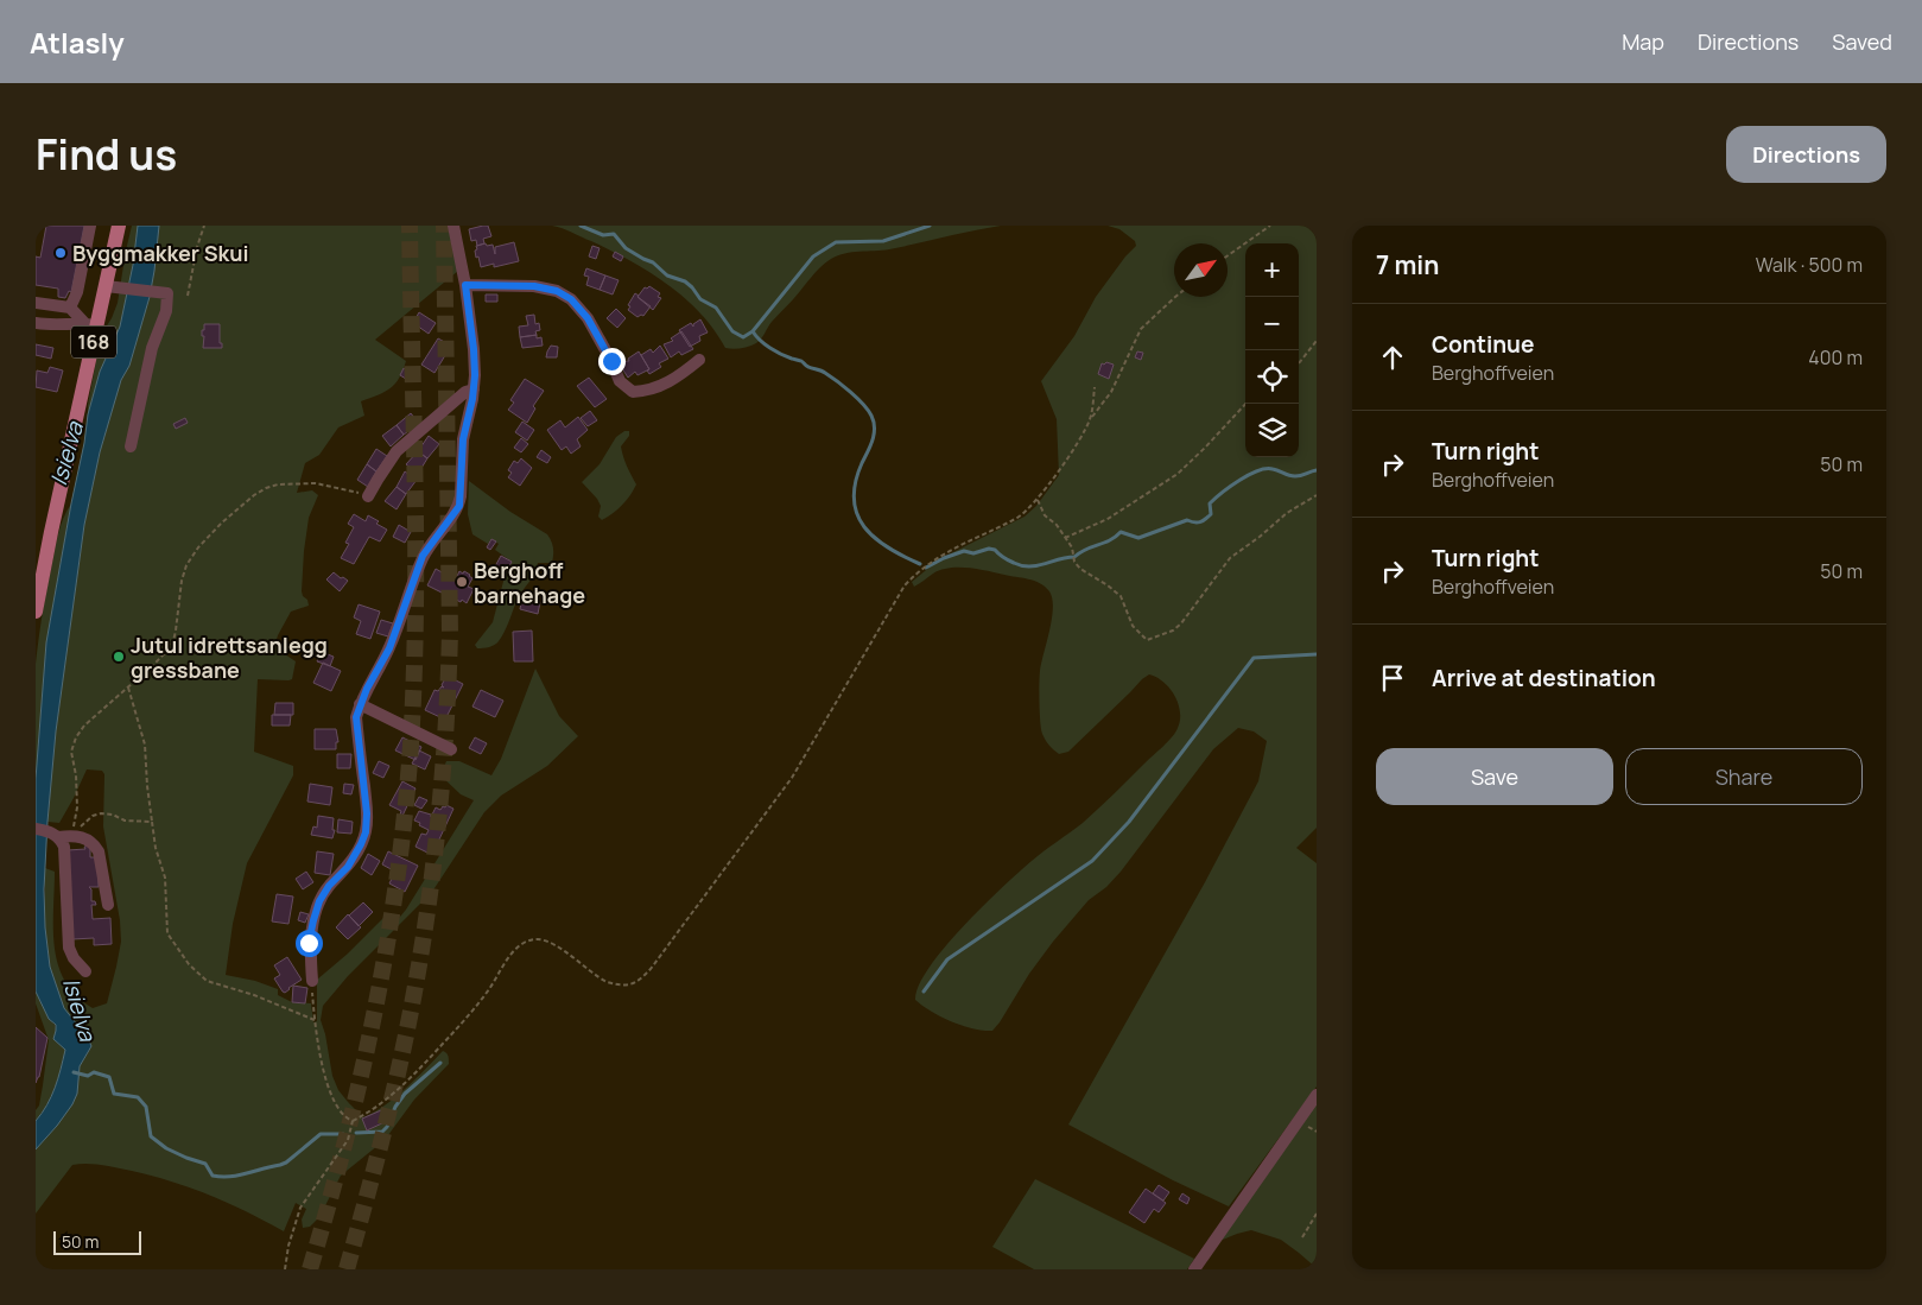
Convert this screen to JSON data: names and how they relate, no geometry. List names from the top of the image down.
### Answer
{
  "streets": {
    "main road": ["168"]
  },
  "water": ["Isielva"],
  "places": ["Byggmakker Skui", "Berghoff barnehage", "Jutul idrettsanlegg gressbane"],
  "scale_bar": "50 m",
  "north": "top right",
  "page": {
    "header": "Atlasly",
    "nav": ["Map", "Directions", "Saved"],
    "title": "Find us",
    "buttons": [
      "Directions",
      ["Save", "Share"]
    ],
    "heading": ["7 min", "Walk · 500 m"],
    "map_buttons": ["+", "−"],
    "list": [
      ["Continue", "Berghoffveien", "400 m"],
      ["Turn right", "Berghoffveien", "50 m"],
      ["Turn right", "Berghoffveien", "50 m"],
      "Arrive at destination"
    ],
    "scale": "50 m"
  }
}
